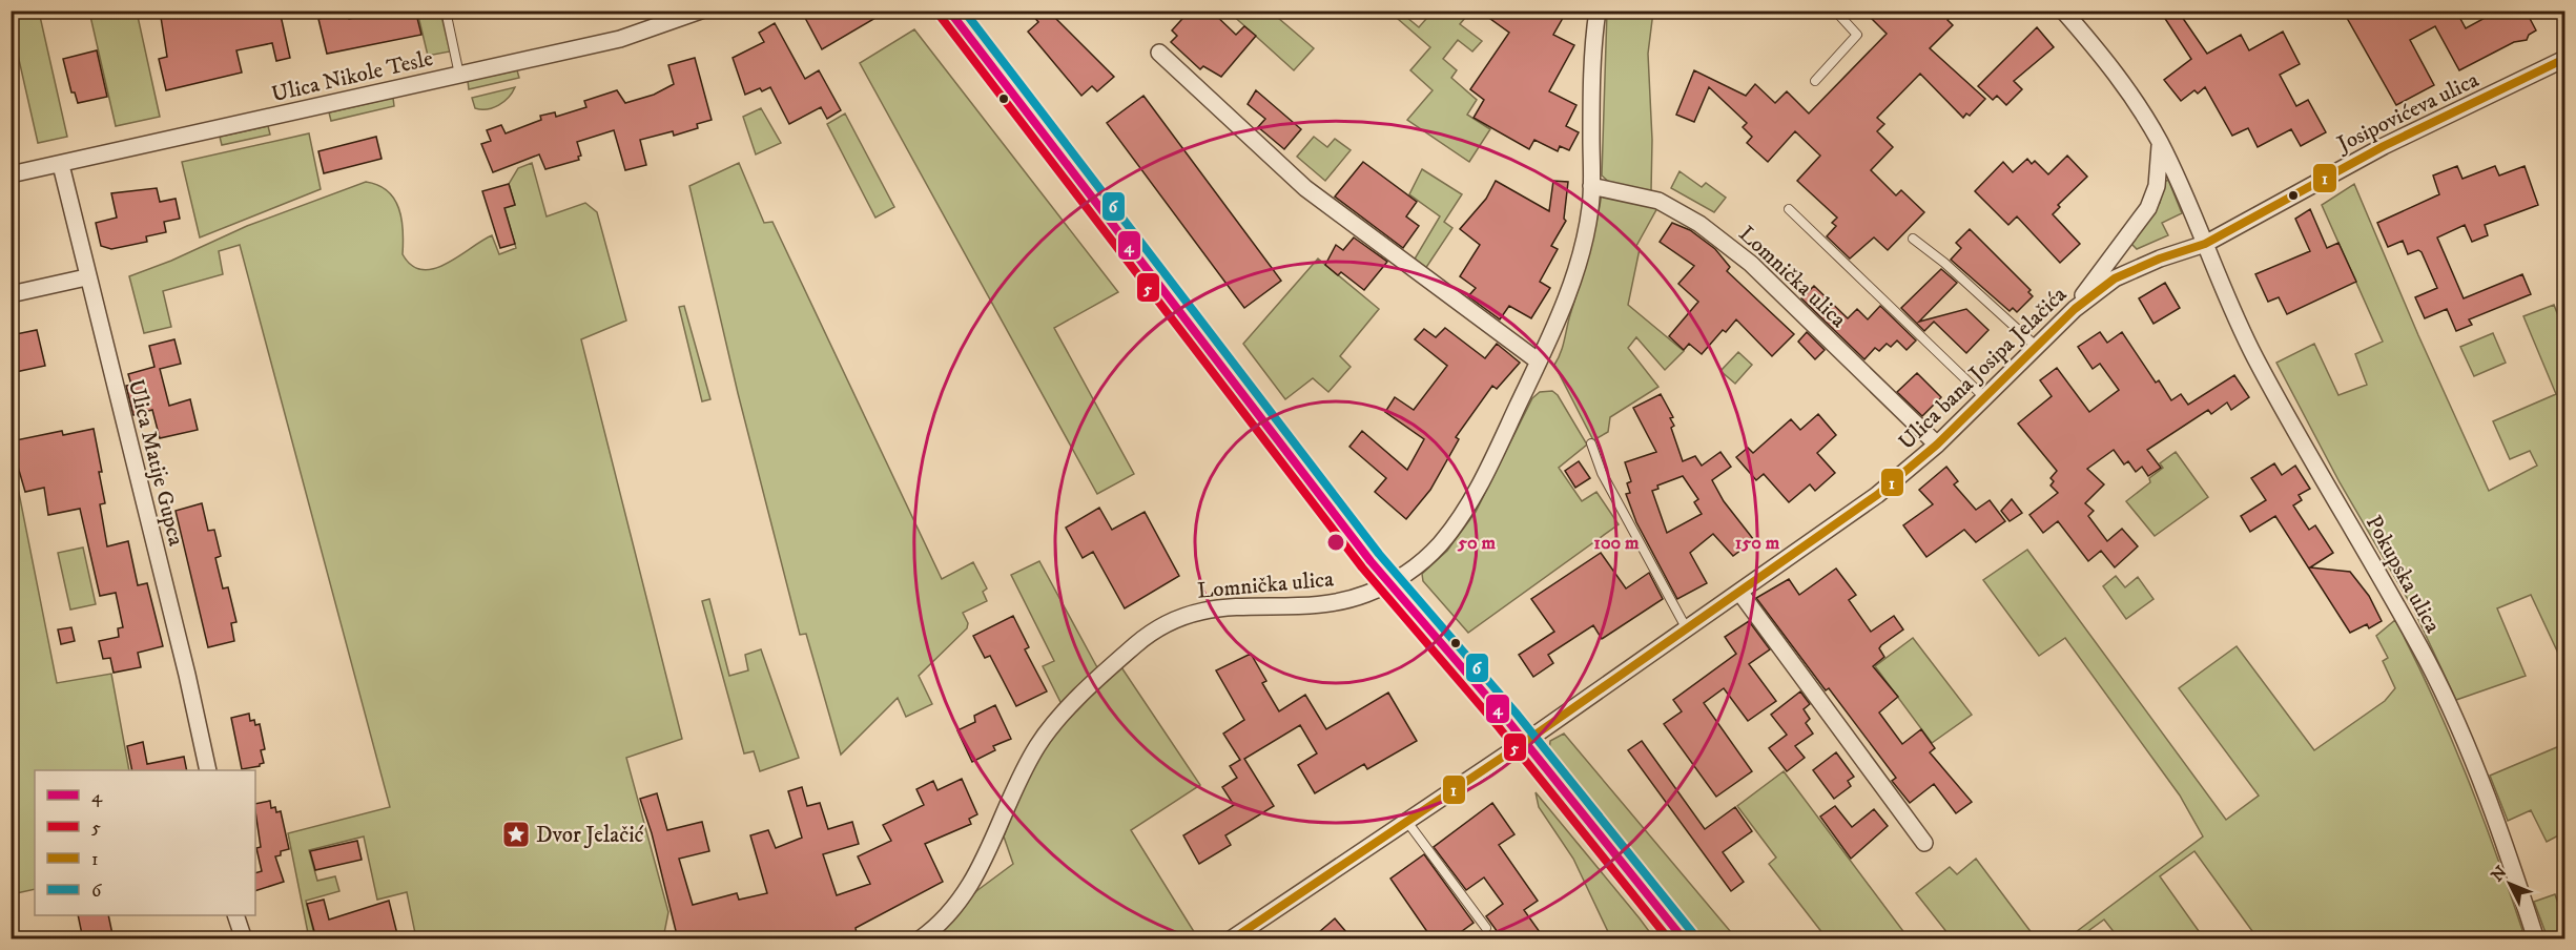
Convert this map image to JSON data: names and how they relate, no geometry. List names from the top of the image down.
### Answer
{
  "streets": {
    "street": [
      "Ulica Nikole Tesle",
      "Josipovićeva ulica",
      "Lomnička ulica",
      "Ulica bana Josipa Jelačića",
      "Ulica Matije Gupca",
      "Pokupska ulica"
    ]
  },
  "crossings": [
    ["Ulica Nikole Tesle", "Ulica Matije Gupca"],
    ["Josipovićeva ulica", "Ulica bana Josipa Jelačića"],
    ["Josipovićeva ulica", "Pokupska ulica"],
    ["Lomnička ulica", "Ulica bana Josipa Jelačića"],
    ["Ulica bana Josipa Jelačića", "Pokupska ulica"]
  ],
  "places": {
    "place": ["Dvor Jelačić"]
  },
  "lines": [
    "transit line 4",
    "transit line 6",
    "transit line 5",
    "transit line 1"
  ],
  "legend": [
    "4",
    "5",
    "1",
    "6"
  ],
  "north": "top left",
  "rings": ["50 m", "100 m", "150 m"]
}
